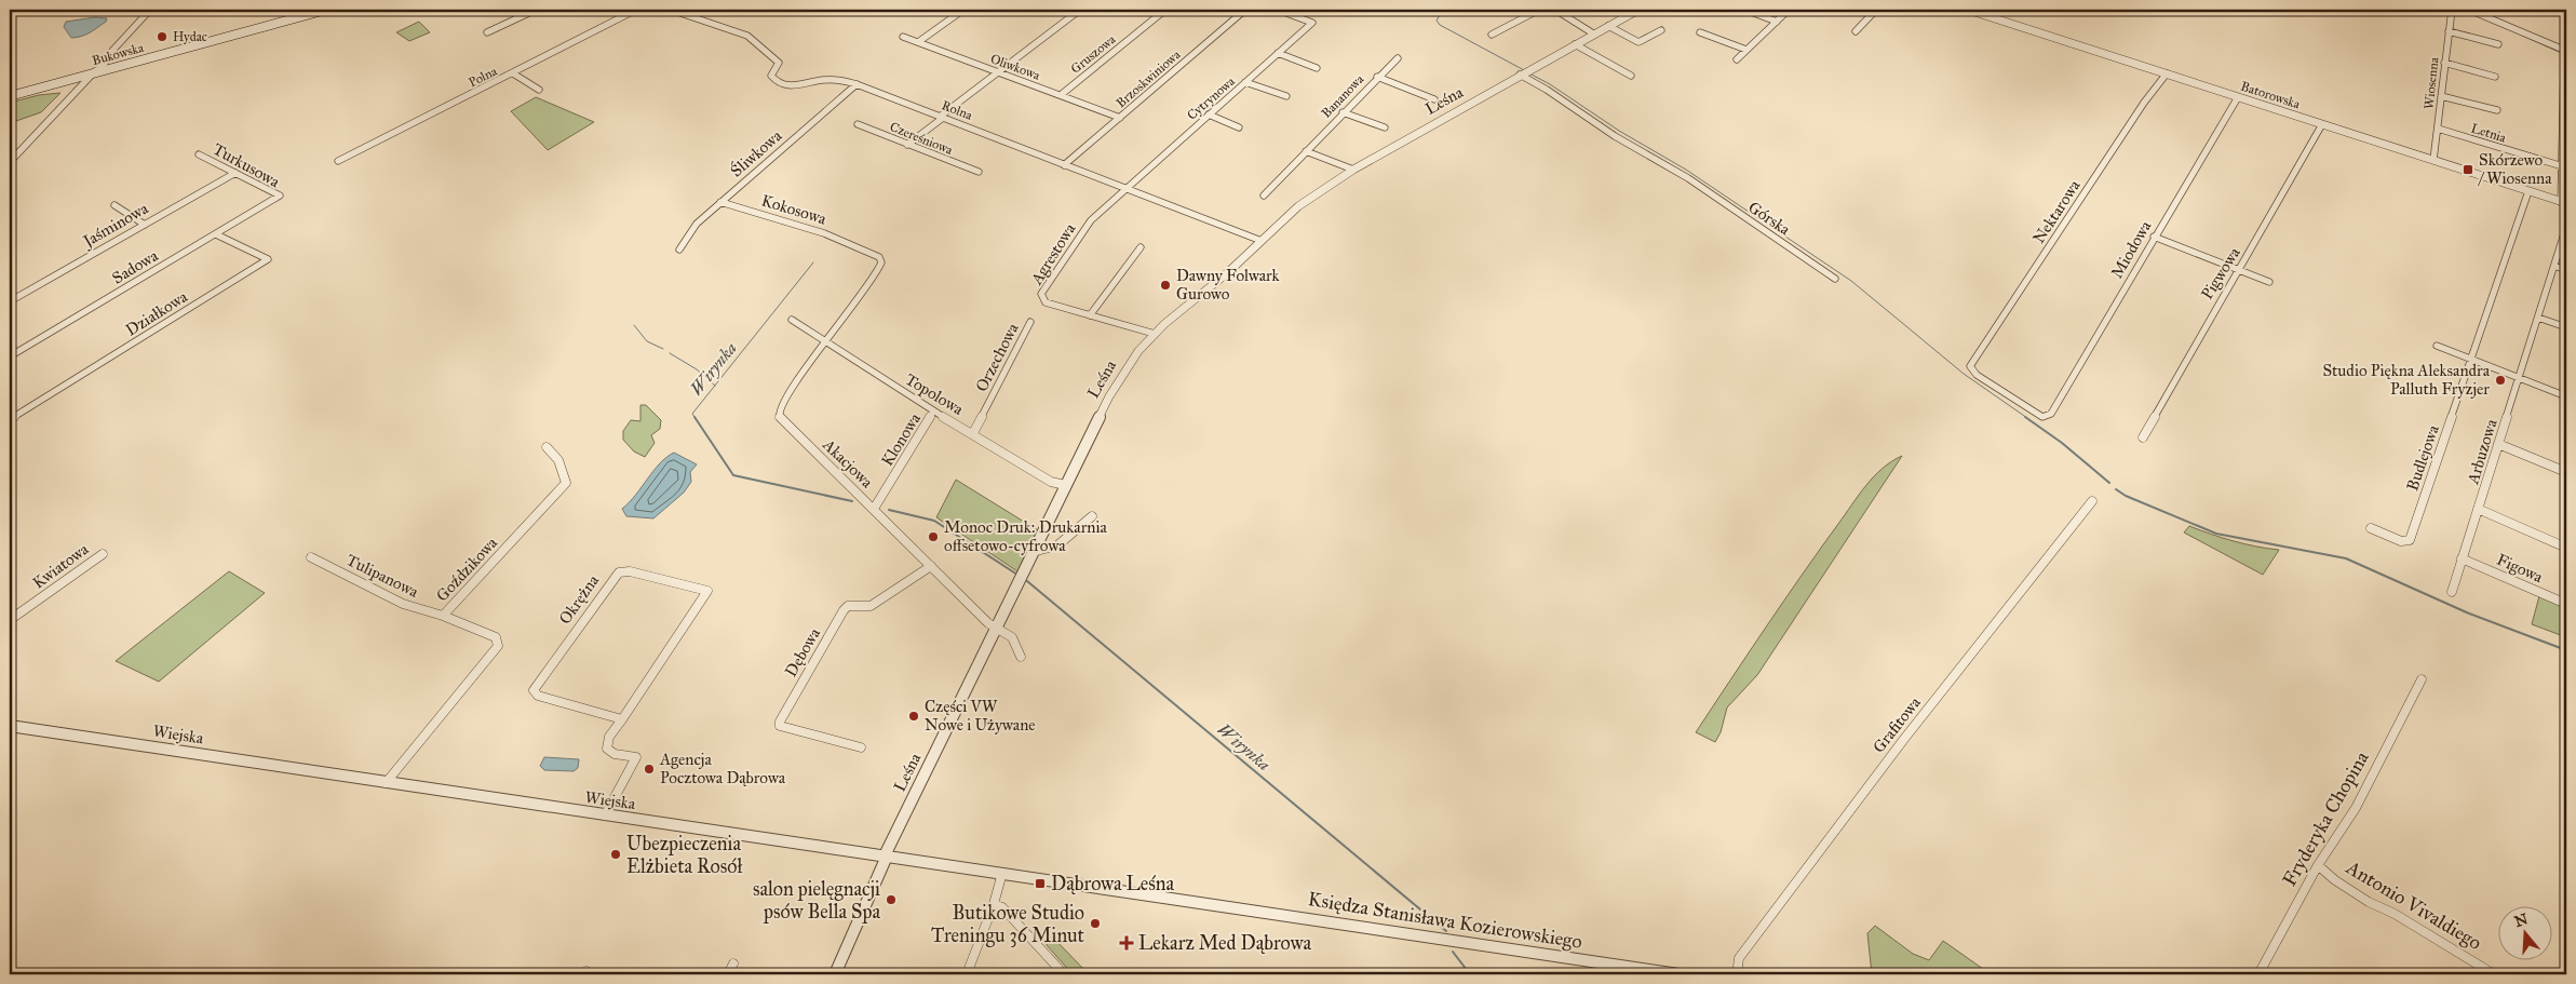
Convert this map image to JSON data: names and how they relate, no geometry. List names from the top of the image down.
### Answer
{
  "streets": {
    "main road": ["Bukowska"],
    "street": [
      "Gruszowa",
      "Oliwkowa",
      "Polna",
      "Brzoskwiniowa",
      "Wiosenna",
      "Batorowska",
      "Bananowa",
      "Cytrynowa",
      "Leśna",
      "Rolna",
      "Letnia",
      "Czereśniowa",
      "Śliwkowa",
      "Turkusowa",
      "Kokosowa",
      "Nektarowa",
      "Górska",
      "Jaśminowa",
      "Miodowa",
      "Agrestowa",
      "Sadowa",
      "Pigwowa",
      "Działkowa",
      "Orzechowa",
      "Topolowa",
      "Klonowa",
      "Arbuzowa",
      "Budlejowa",
      "Akacjowa",
      "Kwiatowa",
      "Figowa",
      "Goździkowa",
      "Tulipanowa",
      "Okrężna",
      "Dębowa",
      "Grafitowa",
      "Wiejska",
      "Fryderyka Chopina",
      "Antonio Vivaldiego",
      "Księdza Stanisława Kozierowskiego"
    ]
  },
  "crossings": [
    ["Gruszowa", "Oliwkowa"],
    ["Oliwkowa", "Brzoskwiniowa"],
    ["Brzoskwiniowa", "Rolna"],
    ["Wiosenna", "Batorowska"],
    ["Wiosenna", "Letnia"],
    ["Batorowska", "Nektarowa"],
    ["Batorowska", "Miodowa"],
    ["Batorowska", "Pigwowa"],
    ["Batorowska", "Budlejowa"],
    ["Cytrynowa", "Rolna"],
    ["Cytrynowa", "Agrestowa"],
    ["Leśna", "Rolna"],
    ["Leśna", "Górska"],
    ["Leśna", "Agrestowa"],
    ["Leśna", "Topolowa"],
    ["Leśna", "Akacjowa"],
    ["Leśna", "Wiejska"],
    ["Rolna", "Śliwkowa"],
    ["Rolna", "Agrestowa"],
    ["Śliwkowa", "Kokosowa"],
    ["Turkusowa", "Jaśminowa"],
    ["Turkusowa", "Sadowa"],
    ["Kokosowa", "Akacjowa"],
    ["Nektarowa", "Miodowa"],
    ["Sadowa", "Działkowa"],
    ["Orzechowa", "Topolowa"],
    ["Topolowa", "Klonowa"],
    ["Topolowa", "Akacjowa"],
    ["Klonowa", "Akacjowa"],
    ["Arbuzowa", "Figowa"],
    ["Akacjowa", "Dębowa"],
    ["Goździkowa", "Tulipanowa"],
    ["Goździkowa", "Wiejska"],
    ["Okrężna", "Wiejska"],
    ["Wiejska", "Księdza Stanisława Kozierowskiego"],
    ["Fryderyka Chopina", "Antonio Vivaldiego"]
  ],
  "water": ["Wirynka"],
  "places": {
    "other": [
      "Hydac",
      "Dawny Folwark Gurowo",
      "Studio Piękna Aleksandra Palluth Fryzjer",
      "Monoc Druk: Drukarnia offsetowo-cyfrowa",
      "Części VW Nowe i Używane",
      "Agencja Pocztowa Dąbrowa",
      "Ubezpieczenia Elżbieta Rosół",
      "salon pielęgnacji psów Bella Spa",
      "Butikowe Studio Treningu 36 Minut"
    ],
    "transit": ["Skórzewo / Wiosenna", "Dąbrowa Leśna"],
    "health": ["Lekarz Med Dąbrowa"]
  },
  "north": "top"
}
